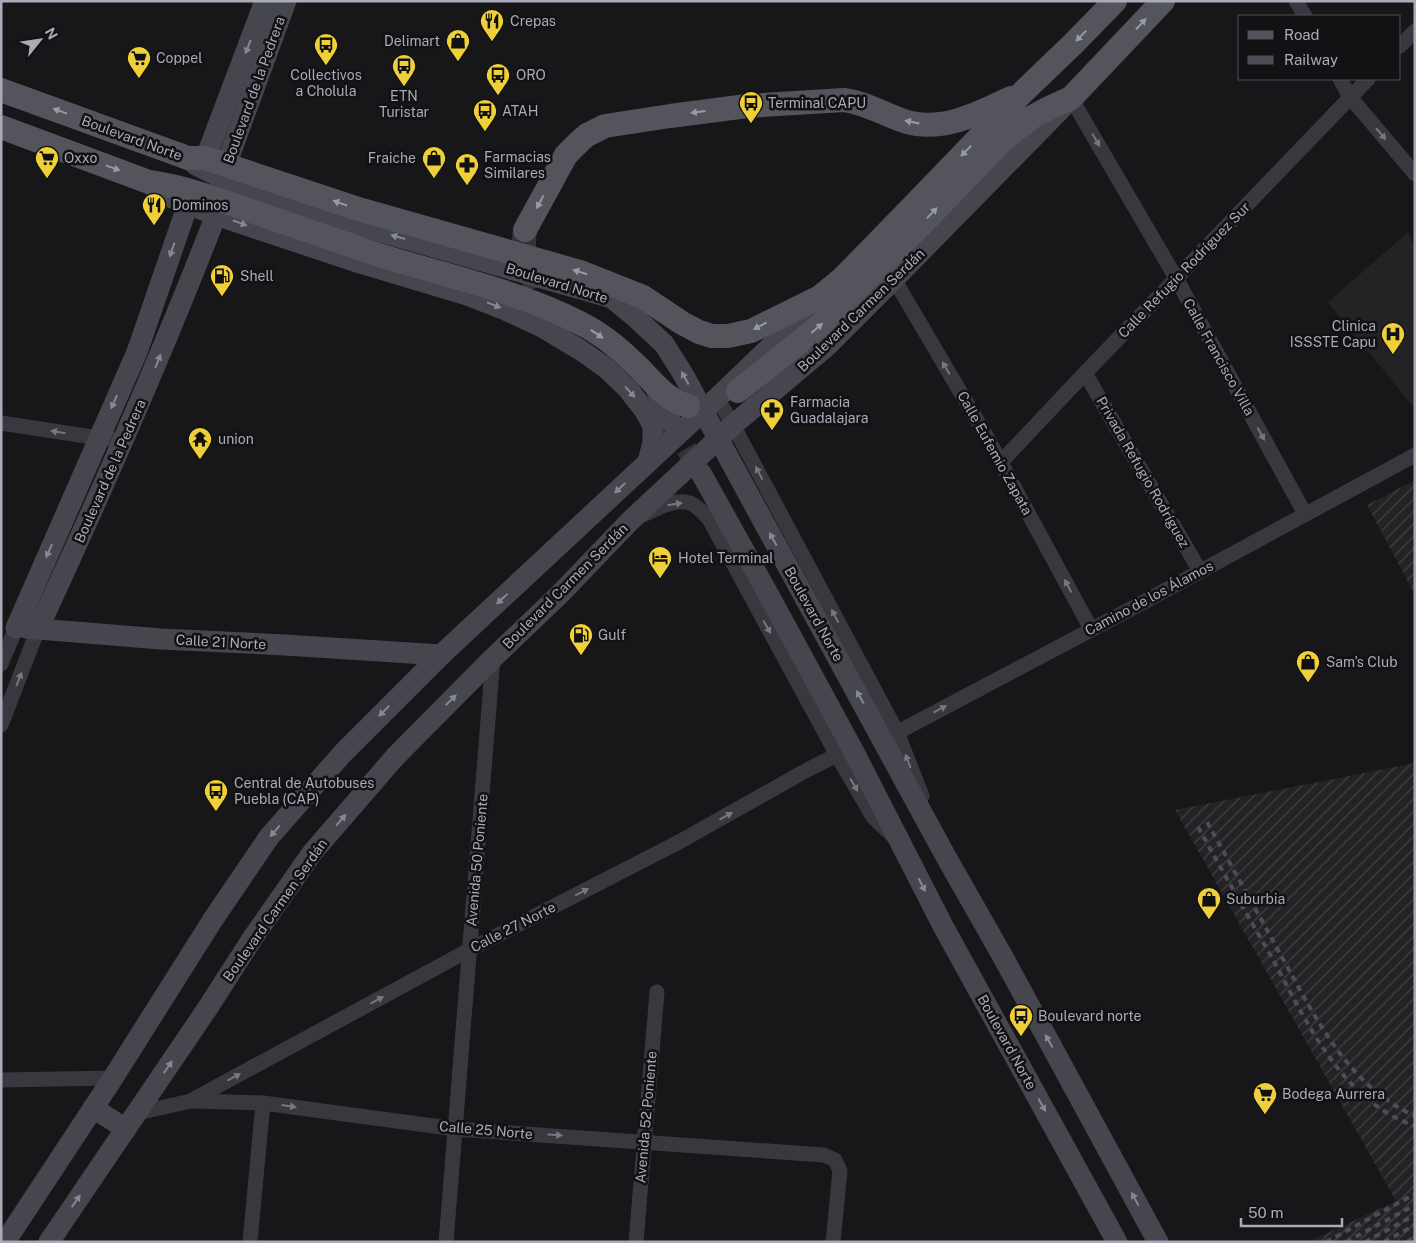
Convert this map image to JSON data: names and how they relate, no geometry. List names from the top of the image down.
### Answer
{
  "streets": {
    "main road": [
      "Boulevard de la Pedrera",
      "Boulevard Norte",
      "Boulevard Carmen Serdán",
      "Calle 21 Norte"
    ],
    "street": [
      "Calle Refugio Rodríguez Sur",
      "Calle Francisco Villa",
      "Calle Eufemio Zapata",
      "Privada Refugio Rodríguez",
      "Camino de los Álamos",
      "Avenida 50 Poniente",
      "Calle 27 Norte",
      "Avenida 52 Poniente",
      "Calle 25 Norte"
    ]
  },
  "crossings": [
    ["Boulevard de la Pedrera", "Boulevard Norte"],
    ["Boulevard de la Pedrera", "Calle 21 Norte"],
    ["Boulevard Norte", "Boulevard Carmen Serdán"],
    ["Boulevard Norte", "Camino de los Álamos"],
    ["Boulevard Norte", "Calle 27 Norte"],
    ["Calle Refugio Rodríguez Sur", "Calle Francisco Villa"],
    ["Calle Refugio Rodríguez Sur", "Calle Eufemio Zapata"],
    ["Calle Refugio Rodríguez Sur", "Privada Refugio Rodríguez"],
    ["Boulevard Carmen Serdán", "Calle Francisco Villa"],
    ["Boulevard Carmen Serdán", "Calle Eufemio Zapata"],
    ["Boulevard Carmen Serdán", "Avenida 50 Poniente"],
    ["Boulevard Carmen Serdán", "Calle 25 Norte"],
    ["Calle Francisco Villa", "Camino de los Álamos"],
    ["Calle Eufemio Zapata", "Camino de los Álamos"],
    ["Privada Refugio Rodríguez", "Camino de los Álamos"],
    ["Avenida 50 Poniente", "Calle 27 Norte"],
    ["Avenida 50 Poniente", "Calle 25 Norte"],
    ["Calle 27 Norte", "Calle 25 Norte"],
    ["Avenida 52 Poniente", "Calle 25 Norte"]
  ],
  "one_way": [
    "Calle Francisco Villa",
    "Calle Eufemio Zapata",
    "Camino de los Álamos",
    "Calle 27 Norte",
    "Calle 25 Norte"
  ],
  "places": {
    "restaurant": ["Crepas", "Dominos"],
    "shop": [
      "Delimart",
      "Fraiche",
      "Sam's Club",
      "Suburbia"
    ],
    "bus stop": [
      "Collectivos a Cholula",
      "ETN Turistar",
      "ORO",
      "Terminal CAPU",
      "ATAH",
      "Central de Autobuses Puebla (CAP)",
      "Boulevard norte"
    ],
    "supermarket": ["Coppel", "Oxxo", "Bodega Aurrera"],
    "pharmacy": ["Farmacias Similares", "Farmacia Guadalajara"],
    "fuel station": ["Shell", "Gulf"],
    "hospital": ["Clinica ISSSTE Capu"],
    "temple": ["union"],
    "hotel": ["Hotel Terminal"]
  },
  "legend": ["Road", "Railway"],
  "scale_bar": "50 m",
  "north": "top right"
}
